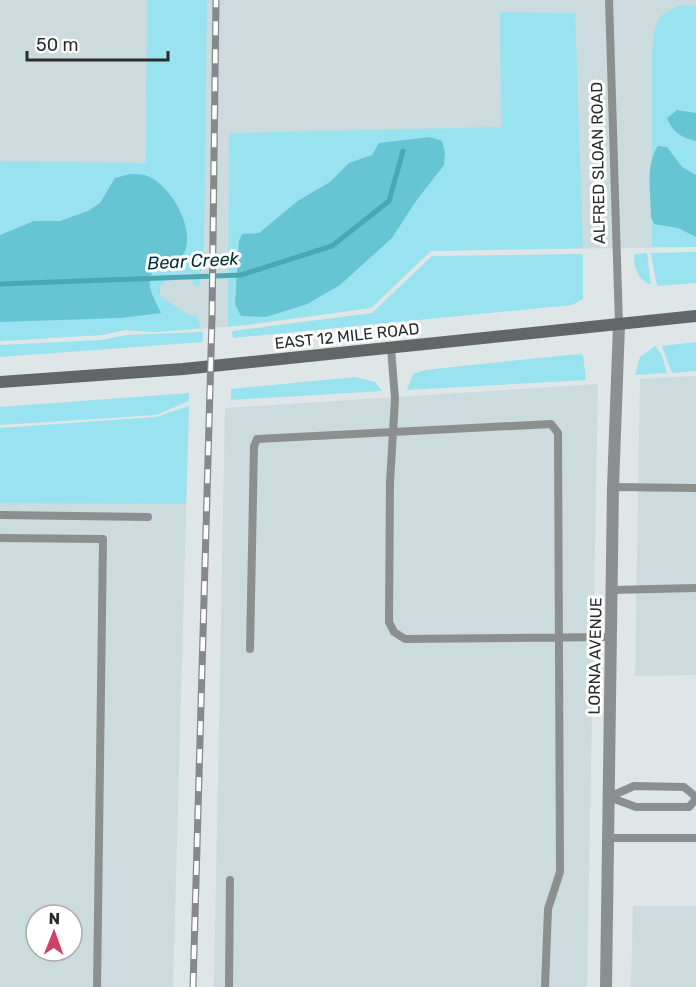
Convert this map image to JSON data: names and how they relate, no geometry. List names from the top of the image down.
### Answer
{
  "streets": {
    "main road": ["EAST 12 MILE ROAD"],
    "street": ["LORNA AVENUE"],
    "lane": ["ALFRED SLOAN ROAD"]
  },
  "crossings": [
    ["ALFRED SLOAN ROAD", "EAST 12 MILE ROAD"],
    ["ALFRED SLOAN ROAD", "LORNA AVENUE"],
    ["EAST 12 MILE ROAD", "LORNA AVENUE"]
  ],
  "water": ["Bear Creek"],
  "scale_bar": "50 m",
  "north": "top"
}
